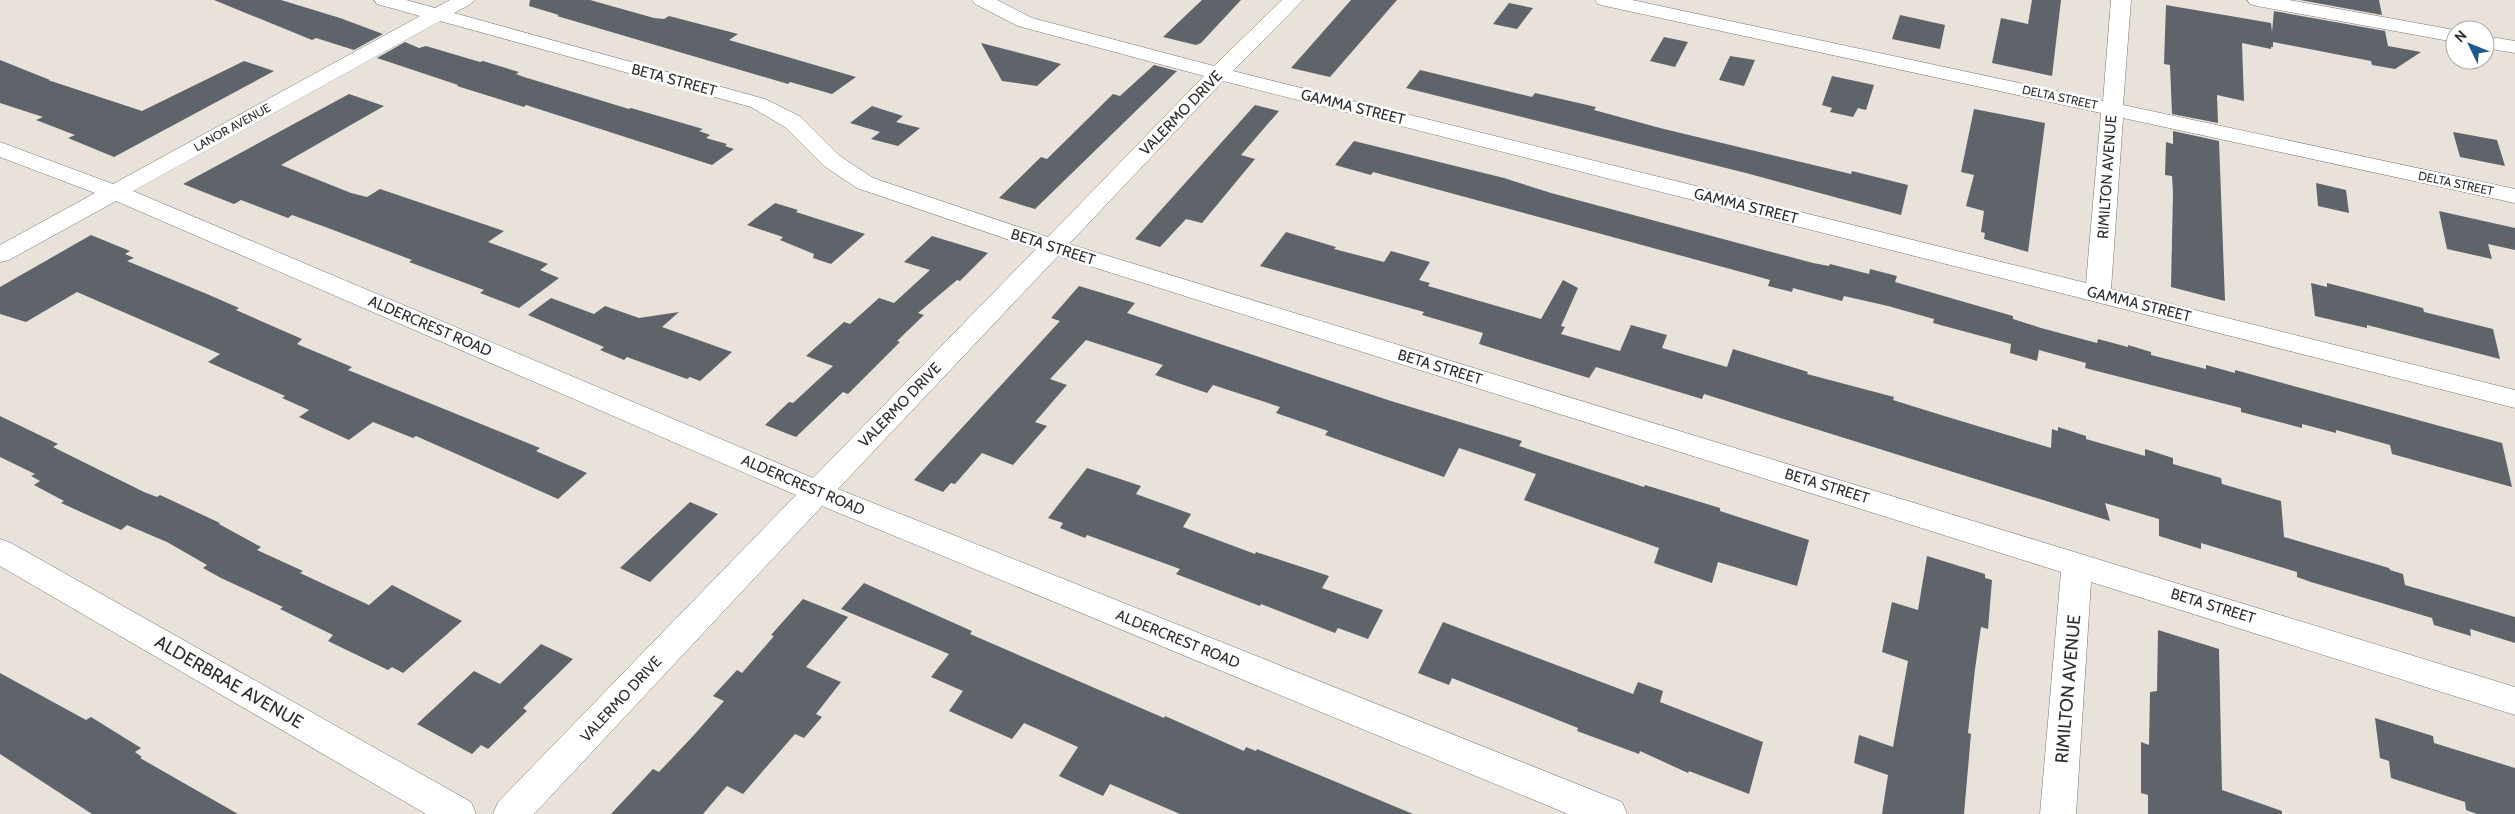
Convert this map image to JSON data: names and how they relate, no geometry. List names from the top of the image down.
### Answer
{
  "streets": {
    "street": [
      "BETA STREET",
      "DELTA STREET",
      "GAMMA STREET",
      "VALERMO DRIVE",
      "LANOR AVENUE",
      "RIMILTON AVENUE",
      "ALDERCREST ROAD",
      "ALDERBRAE AVENUE"
    ]
  },
  "crossings": [
    ["BETA STREET", "VALERMO DRIVE"],
    ["BETA STREET", "LANOR AVENUE"],
    ["BETA STREET", "RIMILTON AVENUE"],
    ["DELTA STREET", "RIMILTON AVENUE"],
    ["GAMMA STREET", "VALERMO DRIVE"],
    ["GAMMA STREET", "RIMILTON AVENUE"],
    ["VALERMO DRIVE", "ALDERCREST ROAD"],
    ["LANOR AVENUE", "ALDERCREST ROAD"]
  ],
  "north": "top left"
}
